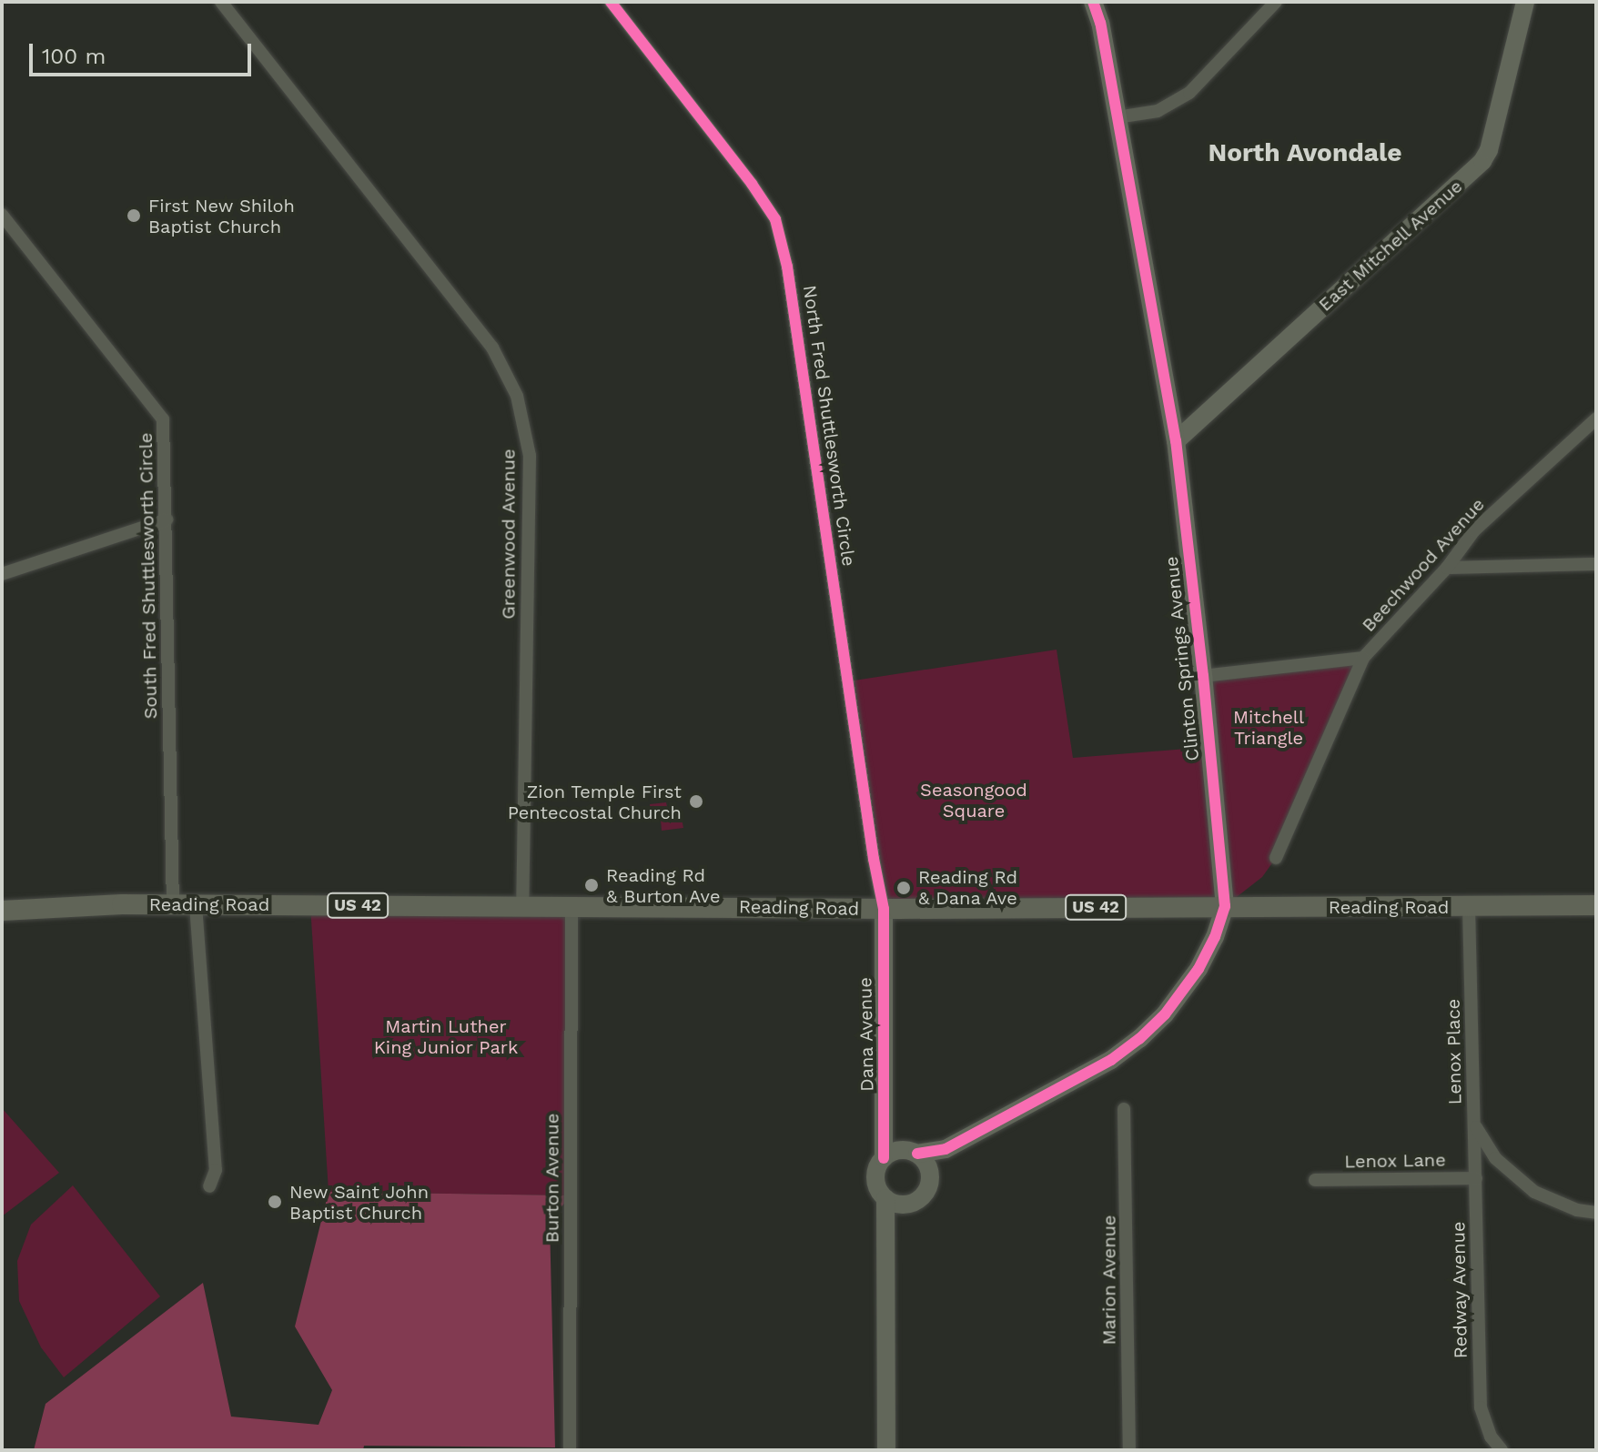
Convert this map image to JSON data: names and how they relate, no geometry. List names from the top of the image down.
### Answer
{
  "streets": {
    "main road": ["Reading Road", "US 42"],
    "street": [
      "East Mitchell Avenue",
      "North Fred Shuttlesworth Circle",
      "Greenwood Avenue",
      "Beechwood Avenue",
      "South Fred Shuttlesworth Circle",
      "Clinton Springs Avenue",
      "Dana Avenue",
      "Lenox Place",
      "Lenox Lane",
      "Burton Avenue",
      "Marion Avenue",
      "Redway Avenue"
    ]
  },
  "crossings": [
    ["East Mitchell Avenue", "Clinton Springs Avenue"],
    ["North Fred Shuttlesworth Circle", "Reading Road"],
    ["North Fred Shuttlesworth Circle", "Dana Avenue"],
    ["Greenwood Avenue", "Reading Road"],
    ["Beechwood Avenue", "Clinton Springs Avenue"],
    ["South Fred Shuttlesworth Circle", "Reading Road"],
    ["Clinton Springs Avenue", "Reading Road"],
    ["Clinton Springs Avenue", "Dana Avenue"],
    ["Reading Road", "Dana Avenue"],
    ["Reading Road", "Lenox Place"],
    ["Reading Road", "Burton Avenue"],
    ["Lenox Place", "Redway Avenue"],
    ["Lenox Lane", "Redway Avenue"]
  ],
  "districts": ["North Avondale"],
  "parks": ["Mitchell Triangle", "Seasongood Square", "Martin Luther King Junior Park"],
  "places": [
    "First New Shiloh Baptist Church",
    "Zion Temple First Pentecostal Church",
    "Reading Rd & Burton Ave",
    "Reading Rd & Dana Ave",
    "New Saint John Baptist Church"
  ],
  "scale_bar": "100 m"
}
